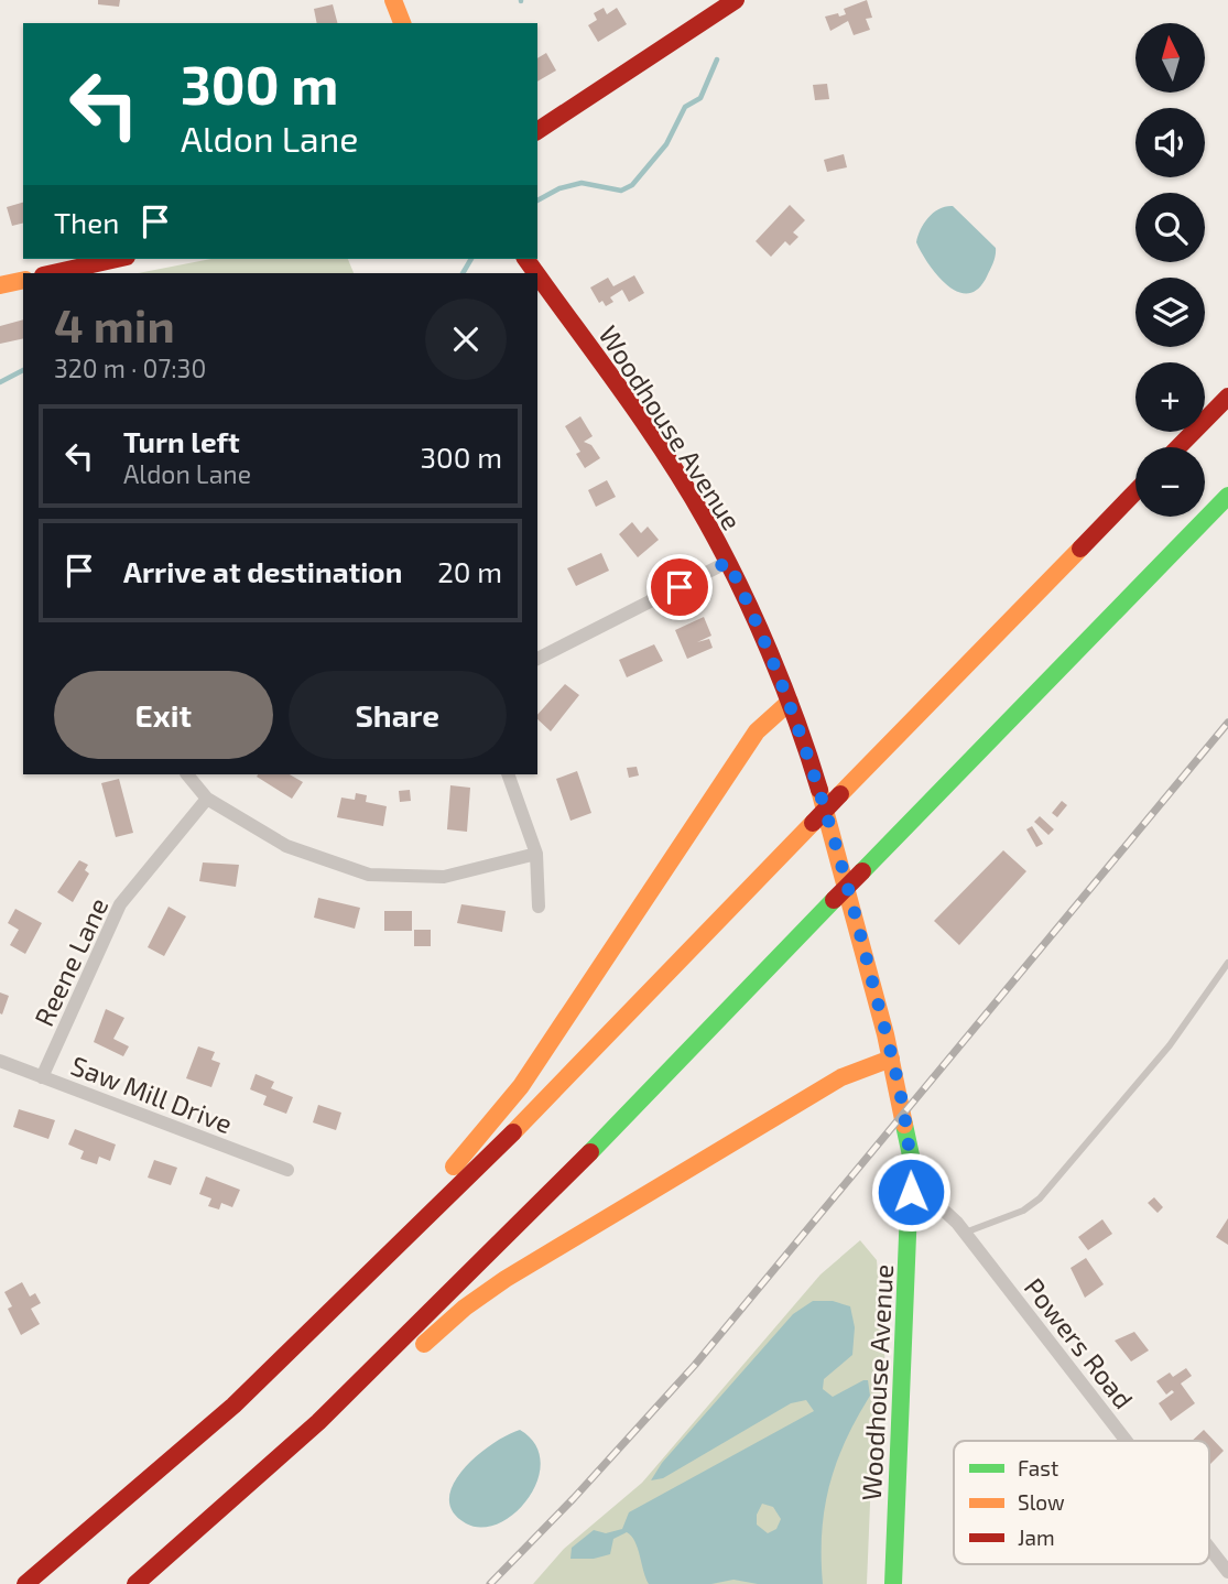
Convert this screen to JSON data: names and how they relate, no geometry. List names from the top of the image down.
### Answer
{
  "streets": {
    "main road": ["Woodhouse Avenue"],
    "street": ["Reene Lane", "Saw Mill Drive", "Powers Road"]
  },
  "crossings": [
    ["Woodhouse Avenue", "Powers Road"],
    ["Reene Lane", "Saw Mill Drive"]
  ],
  "legend": ["Fast", "Slow", "Jam"],
  "north": "top",
  "page": {
    "map_buttons": ["+", "−"],
    "turn": ["300 m", "Aldon Lane"],
    "then": "Then",
    "heading": ["4 min", "320 m · 07:30"],
    "list": [
      {
        "name": "Turn left",
        "note": "Aldon Lane",
        "value": "300 m"
      },
      {
        "name": "Arrive at destination",
        "value": "20 m"
      }
    ],
    "buttons": ["Exit", "Share"]
  }
}
